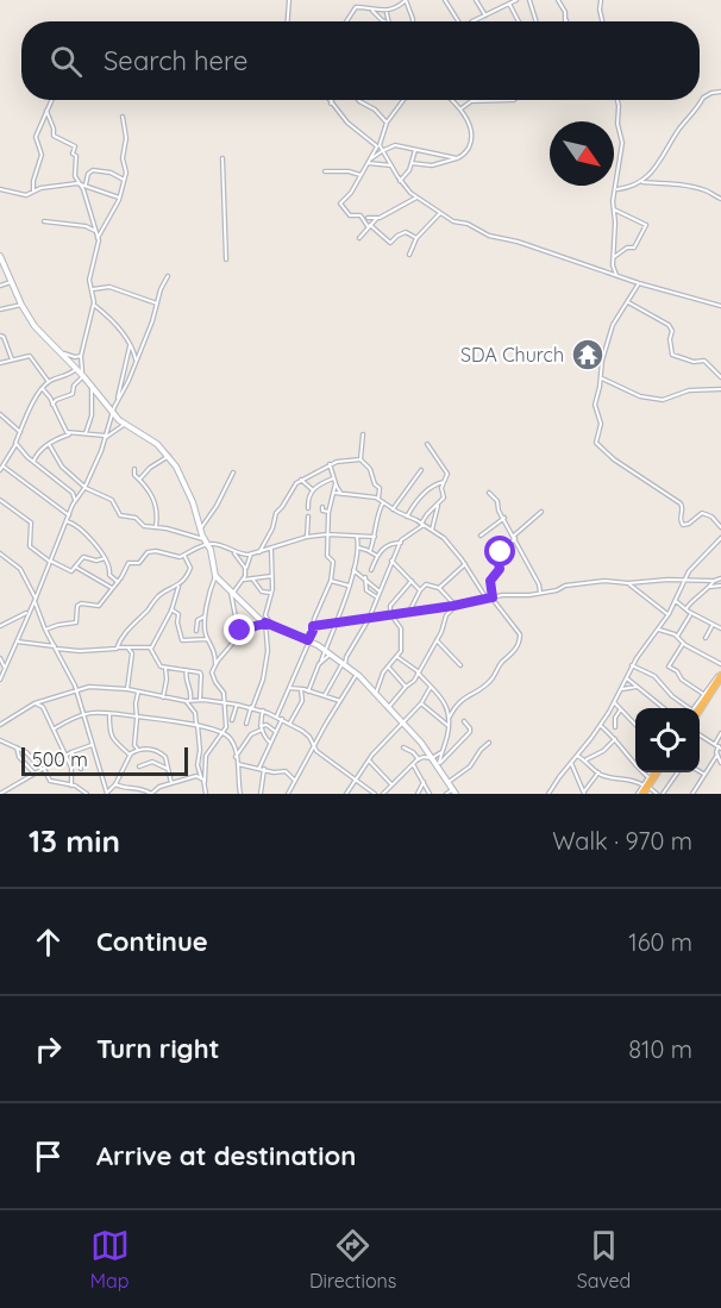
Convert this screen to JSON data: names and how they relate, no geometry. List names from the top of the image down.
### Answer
{
  "places": {
    "temple": ["SDA Church"]
  },
  "scale_bar": "500 m",
  "north": "bottom right",
  "page": {
    "search": "Search here",
    "scale": "500 m",
    "heading": ["13 min", "Walk · 970 m"],
    "list": [
      ["Continue", "160 m"],
      ["Turn right", "810 m"],
      "Arrive at destination"
    ],
    "nav": ["Map", "Directions", "Saved"]
  }
}
